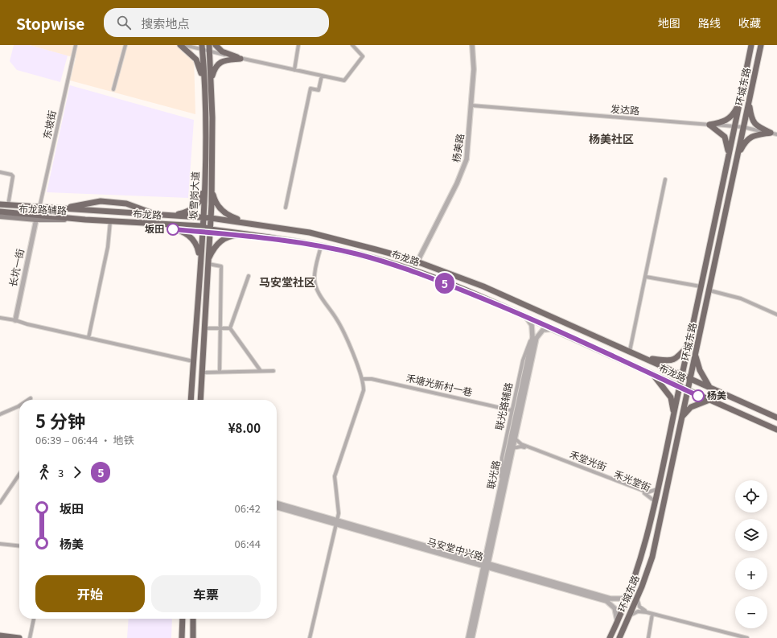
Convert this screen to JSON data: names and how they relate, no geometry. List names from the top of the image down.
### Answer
{
  "streets": {
    "main road": [
      "环城东路",
      "坂雪岗大道",
      "布龙路辅路",
      "布龙路"
    ],
    "street": [
      "发达路",
      "东坡街",
      "杨美路",
      "长坑一街",
      "禾塘光新村一巷",
      "联光路辅路",
      "禾堂光街",
      "联光路",
      "禾光堂街",
      "马安堂中兴路"
    ]
  },
  "crossings": [
    ["环城东路", "发达路"],
    ["环城东路", "布龙路"],
    ["环城东路", "禾堂光街"],
    ["环城东路", "禾光堂街"],
    ["环城东路", "马安堂中兴路"],
    ["发达路", "杨美路"],
    ["东坡街", "布龙路"],
    ["杨美路", "布龙路"],
    ["坂雪岗大道", "布龙路"],
    ["布龙路辅路", "布龙路"],
    ["布龙路辅路", "长坑一街"],
    ["布龙路", "联光路"],
    ["禾塘光新村一巷", "联光路辅路"],
    ["联光路辅路", "联光路"],
    ["禾堂光街", "联光路"],
    ["联光路", "禾光堂街"],
    ["联光路", "马安堂中兴路"]
  ],
  "districts": ["杨美社区", "马安堂社区"],
  "places": ["坂田", "杨美"],
  "lines": ["metro line 5"],
  "page": {
    "header": "Stopwise",
    "search": "搜索地点",
    "nav": ["地图", "路线", "收藏"],
    "on_map": "5",
    "heading": ["5 分钟", "06:39 – 06:44 · 地铁", "¥8.00"],
    "legs": ["3", "5"],
    "map_buttons": ["+", "−"],
    "list": [
      {
        "name": "坂田",
        "value": "06:42"
      },
      {
        "name": "杨美",
        "value": "06:44"
      }
    ],
    "buttons": ["开始", "车票"]
  }
}
